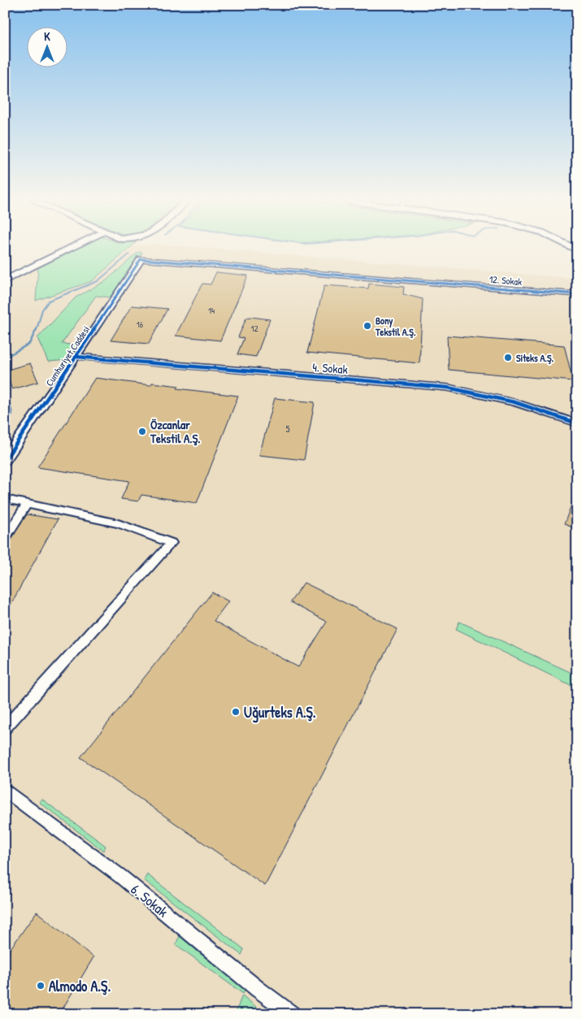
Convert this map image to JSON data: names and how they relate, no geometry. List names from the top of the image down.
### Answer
{
  "streets": {
    "street": [
      "12. Sokak",
      "Cumhuriyet Caddesi",
      "4. Sokak",
      "6. Sokak"
    ]
  },
  "crossings": [
    ["12. Sokak", "Cumhuriyet Caddesi"],
    ["Cumhuriyet Caddesi", "4. Sokak"]
  ],
  "places": [
    "Bony Tekstil A.Ş.",
    "Siteks A.Ş.",
    "Özcanlar Tekstil A.Ş.",
    "Uğurteks A.Ş.",
    "Almodo A.Ş."
  ],
  "house_numbers": [
    "14",
    "16",
    "12",
    "5"
  ],
  "north": "top"
}
